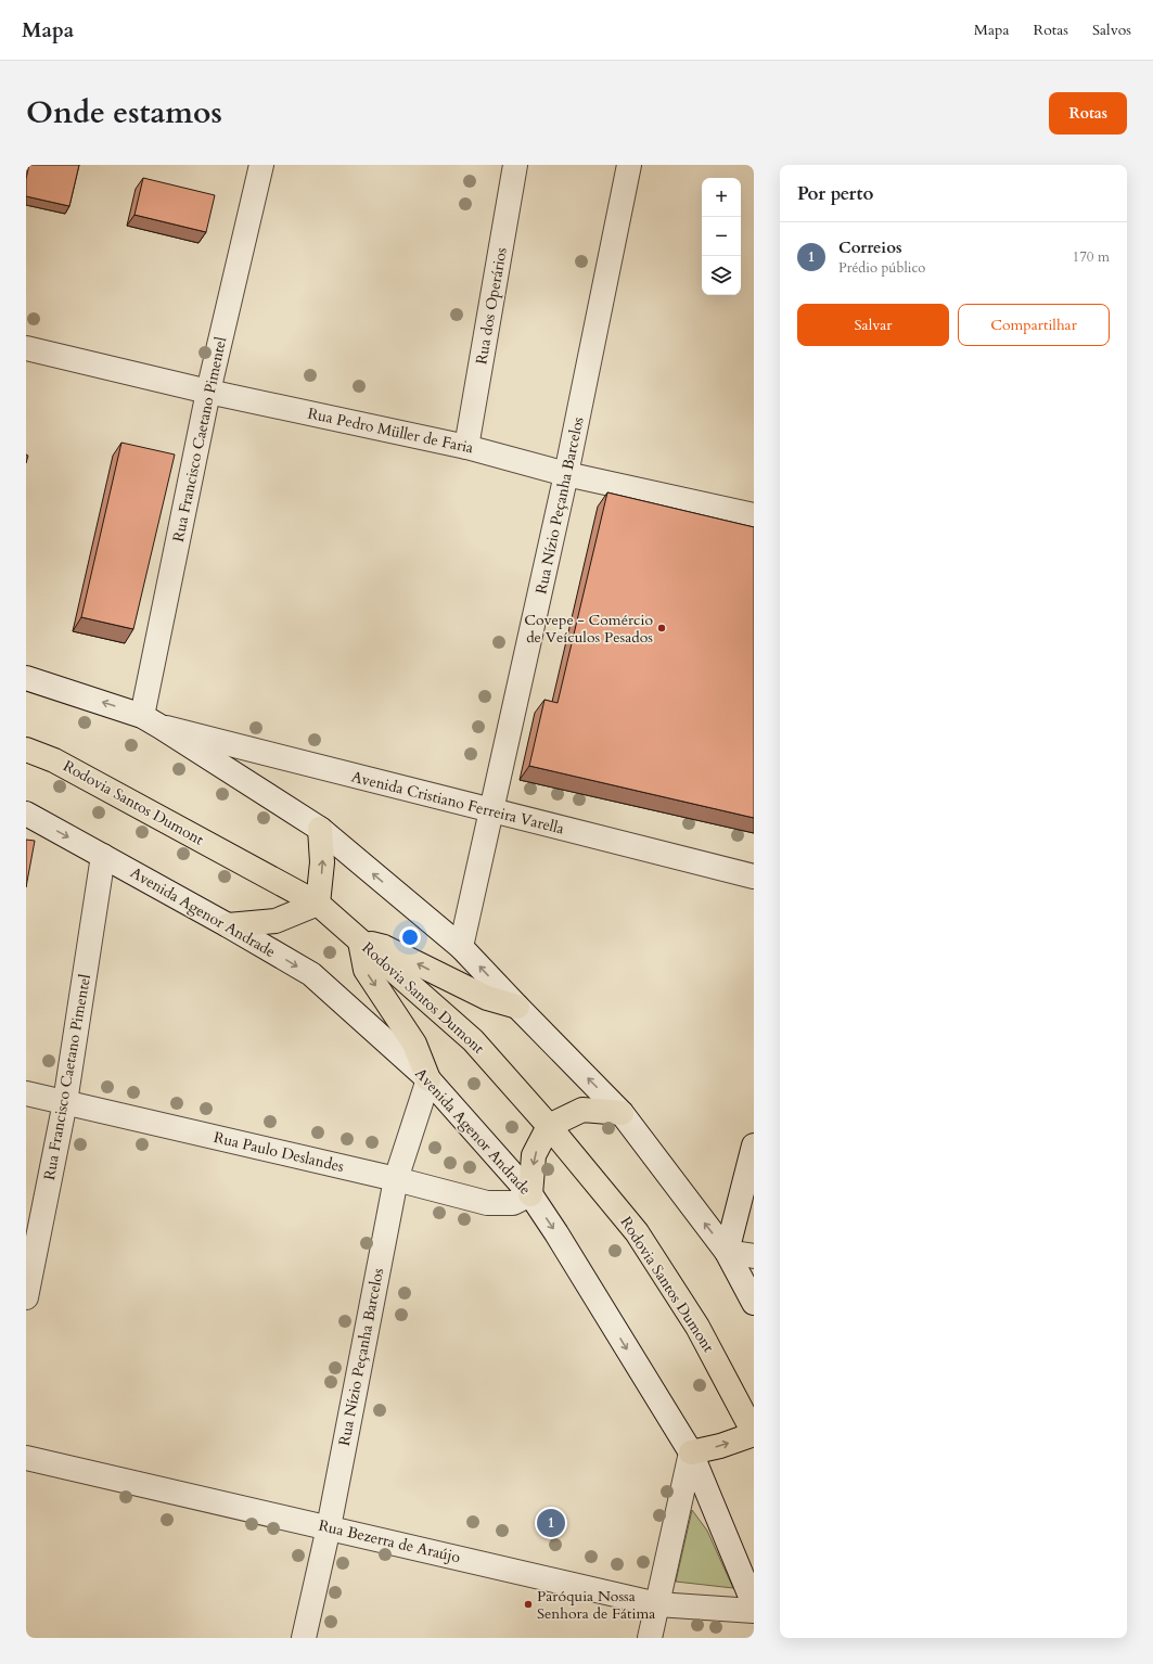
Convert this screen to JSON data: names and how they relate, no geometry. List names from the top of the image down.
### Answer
{
  "streets": {
    "highway": ["Rodovia Santos Dumont"],
    "street": [
      "Rua dos Operários",
      "Rua Pedro Müller de Faria",
      "Rua Francisco Caetano Pimentel",
      "Rua Nízio Peçanha Barcelos",
      "Avenida Cristiano Ferreira Varella",
      "Avenida Agenor Andrade",
      "Rua Paulo Deslandes",
      "Rua Bezerra de Araújo"
    ]
  },
  "crossings": [
    ["Rua dos Operários", "Rua Pedro Müller de Faria"],
    ["Rua Pedro Müller de Faria", "Rua Francisco Caetano Pimentel"],
    ["Rua Pedro Müller de Faria", "Rua Nízio Peçanha Barcelos"],
    ["Rua Francisco Caetano Pimentel", "Avenida Cristiano Ferreira Varella"],
    ["Rua Francisco Caetano Pimentel", "Avenida Agenor Andrade"],
    ["Rua Francisco Caetano Pimentel", "Rua Paulo Deslandes"],
    ["Rua Nízio Peçanha Barcelos", "Avenida Cristiano Ferreira Varella"],
    ["Rua Nízio Peçanha Barcelos", "Avenida Agenor Andrade"],
    ["Rua Nízio Peçanha Barcelos", "Rua Paulo Deslandes"],
    ["Rua Nízio Peçanha Barcelos", "Rua Bezerra de Araújo"],
    ["Avenida Agenor Andrade", "Rua Paulo Deslandes"]
  ],
  "places": ["Covepe - Comércio de Veículos Pesados", "Paróquia Nossa Senhora de Fátima"],
  "page": {
    "header": "Mapa",
    "nav": ["Mapa", "Rotas", "Salvos"],
    "title": "Onde estamos",
    "buttons": [
      "Rotas",
      ["Salvar", "Compartilhar"]
    ],
    "heading": "Por perto",
    "map_buttons": ["+", "−"],
    "list": [
      {
        "mark": "1",
        "name": "Correios",
        "note": "Prédio público",
        "value": "170 m"
      }
    ],
    "pins": "1"
  }
}
